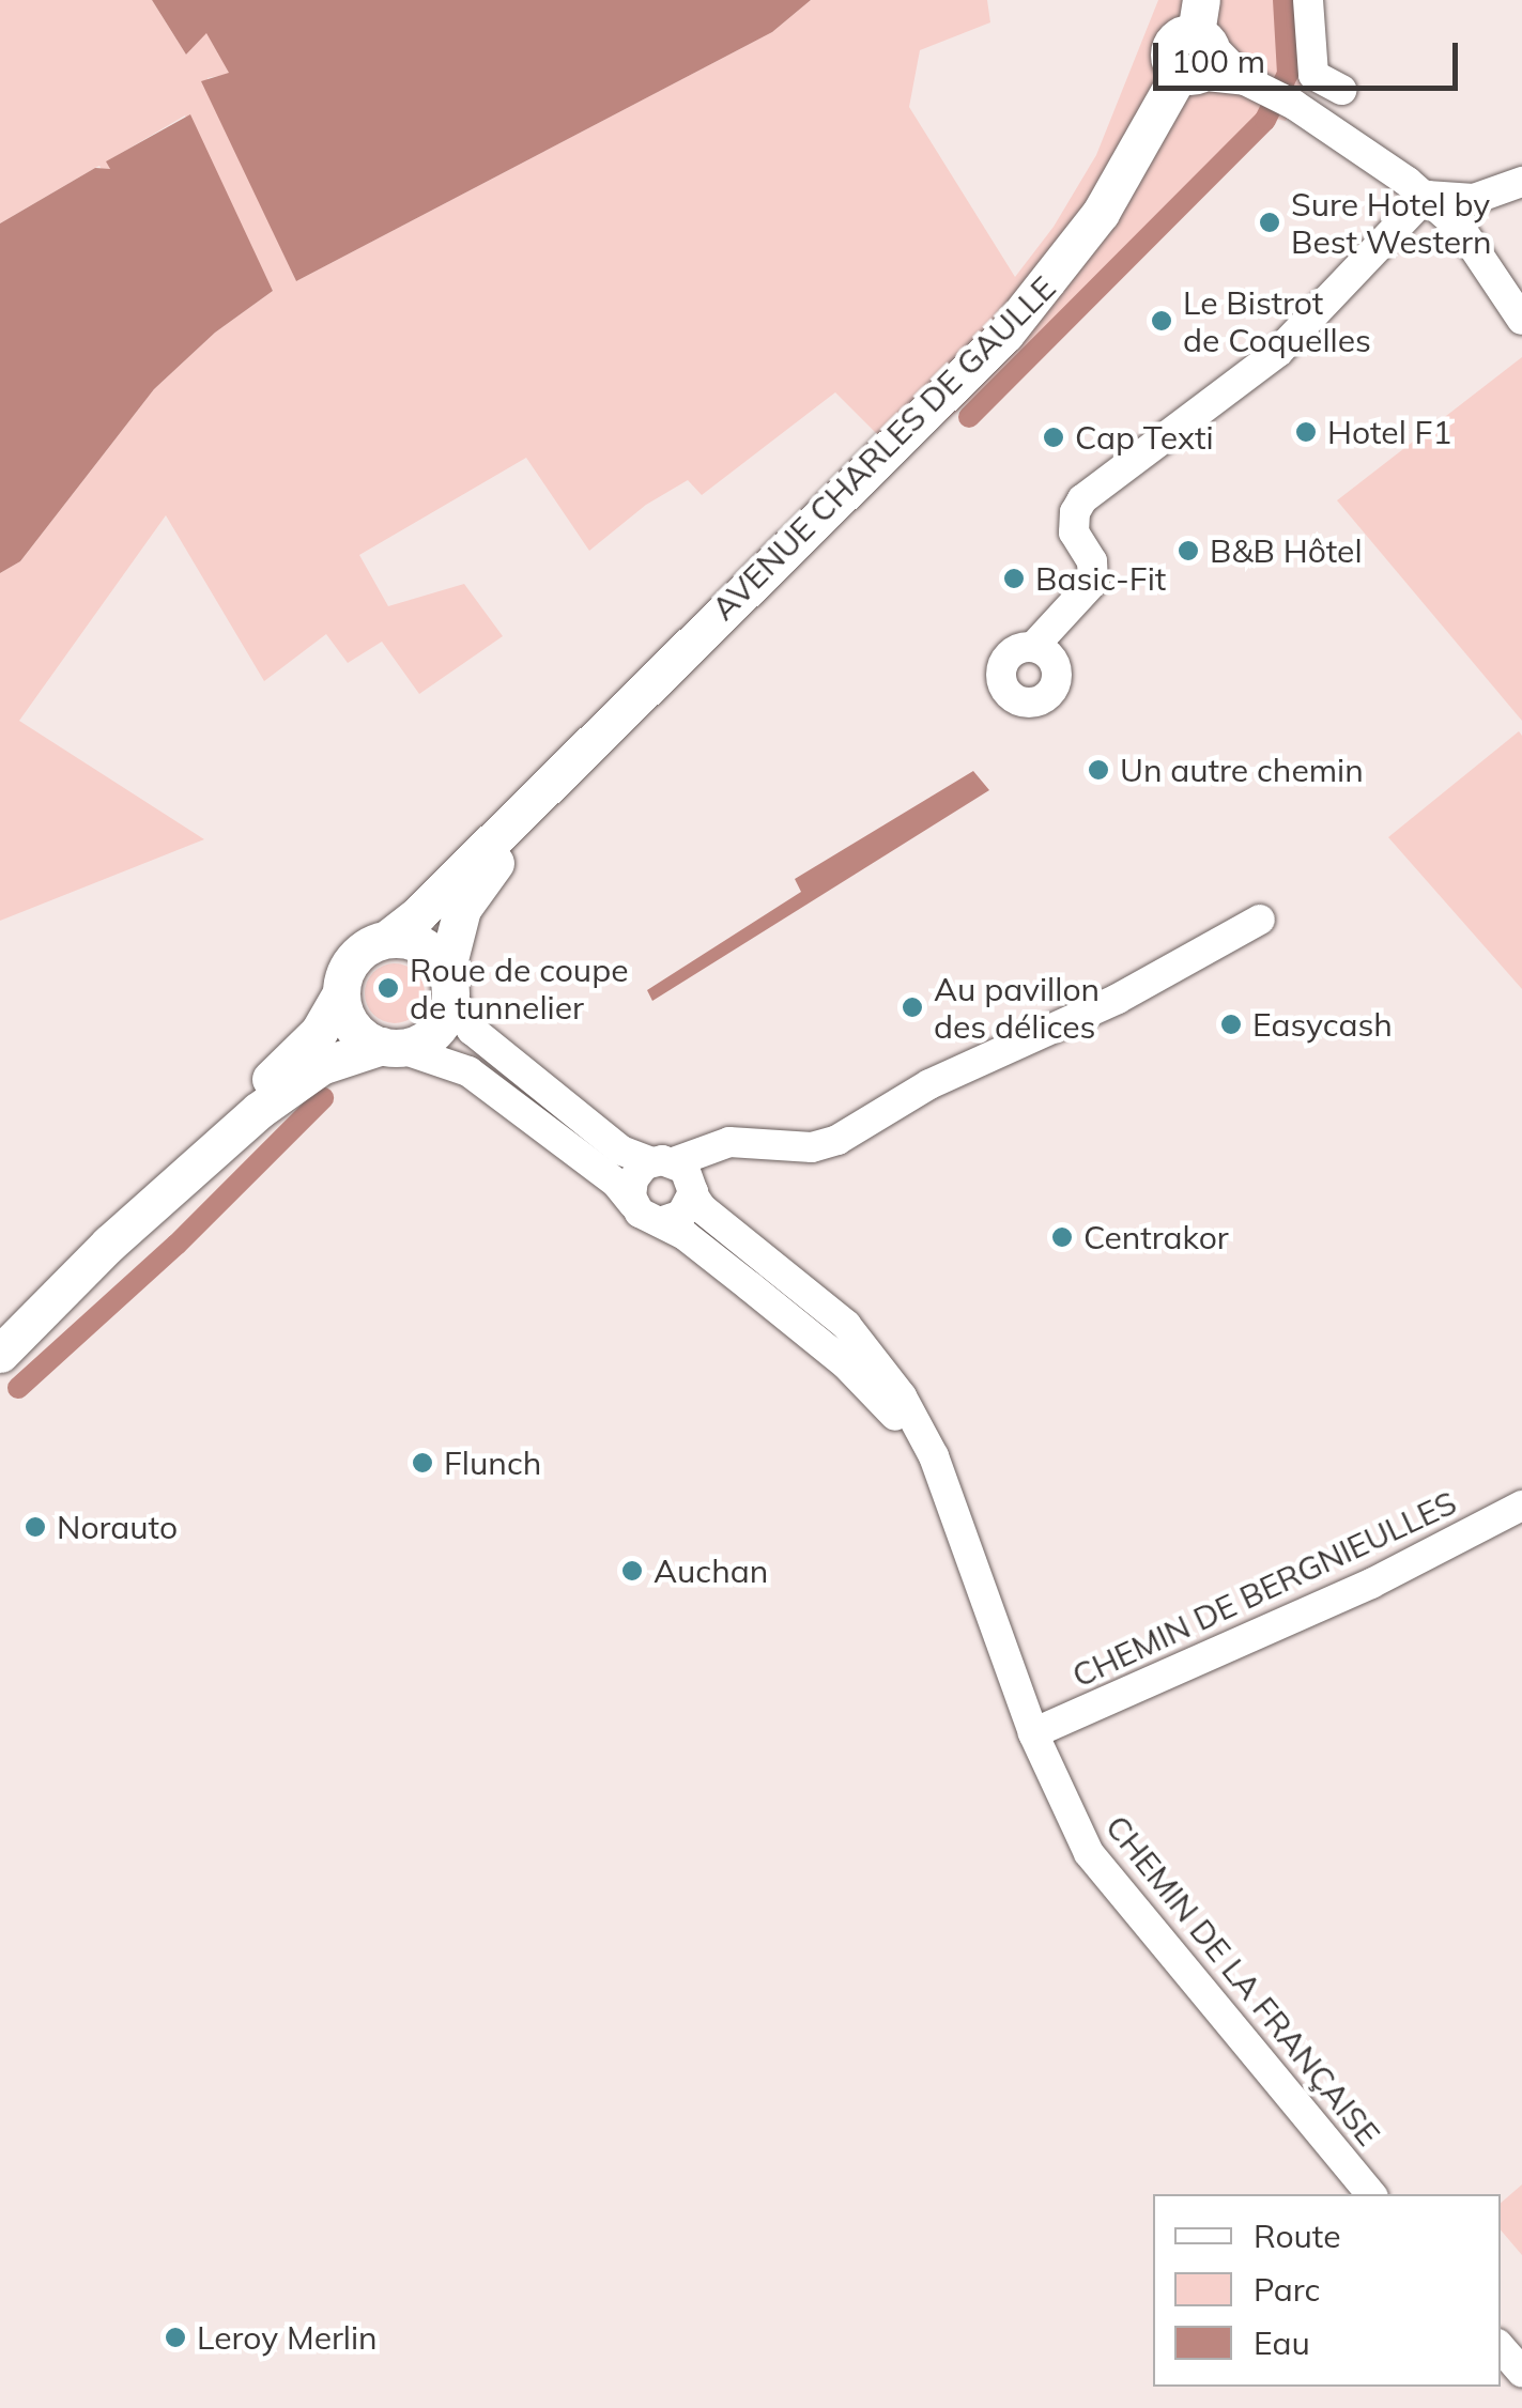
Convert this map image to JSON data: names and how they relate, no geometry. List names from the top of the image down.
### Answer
{
  "streets": {
    "main road": ["AVENUE CHARLES DE GAULLE"],
    "street": ["CHEMIN DE BERGNIEULLES", "CHEMIN DE LA FRANÇAISE"]
  },
  "crossings": [
    ["AVENUE CHARLES DE GAULLE", "CHEMIN DE LA FRANÇAISE"],
    ["CHEMIN DE BERGNIEULLES", "CHEMIN DE LA FRANÇAISE"]
  ],
  "places": [
    "Sure Hotel by Best Western",
    "Le Bistrot de Coquelles",
    "Hotel F1",
    "Cap Texti",
    "B&B Hôtel",
    "Basic-Fit",
    "Un autre chemin",
    "Roue de coupe de tunnelier",
    "Au pavillon des délices",
    "Easycash",
    "Centrakor",
    "Flunch",
    "Norauto",
    "Auchan",
    "Leroy Merlin"
  ],
  "legend": ["Route", "Parc", "Eau"],
  "scale_bar": "100 m"
}
